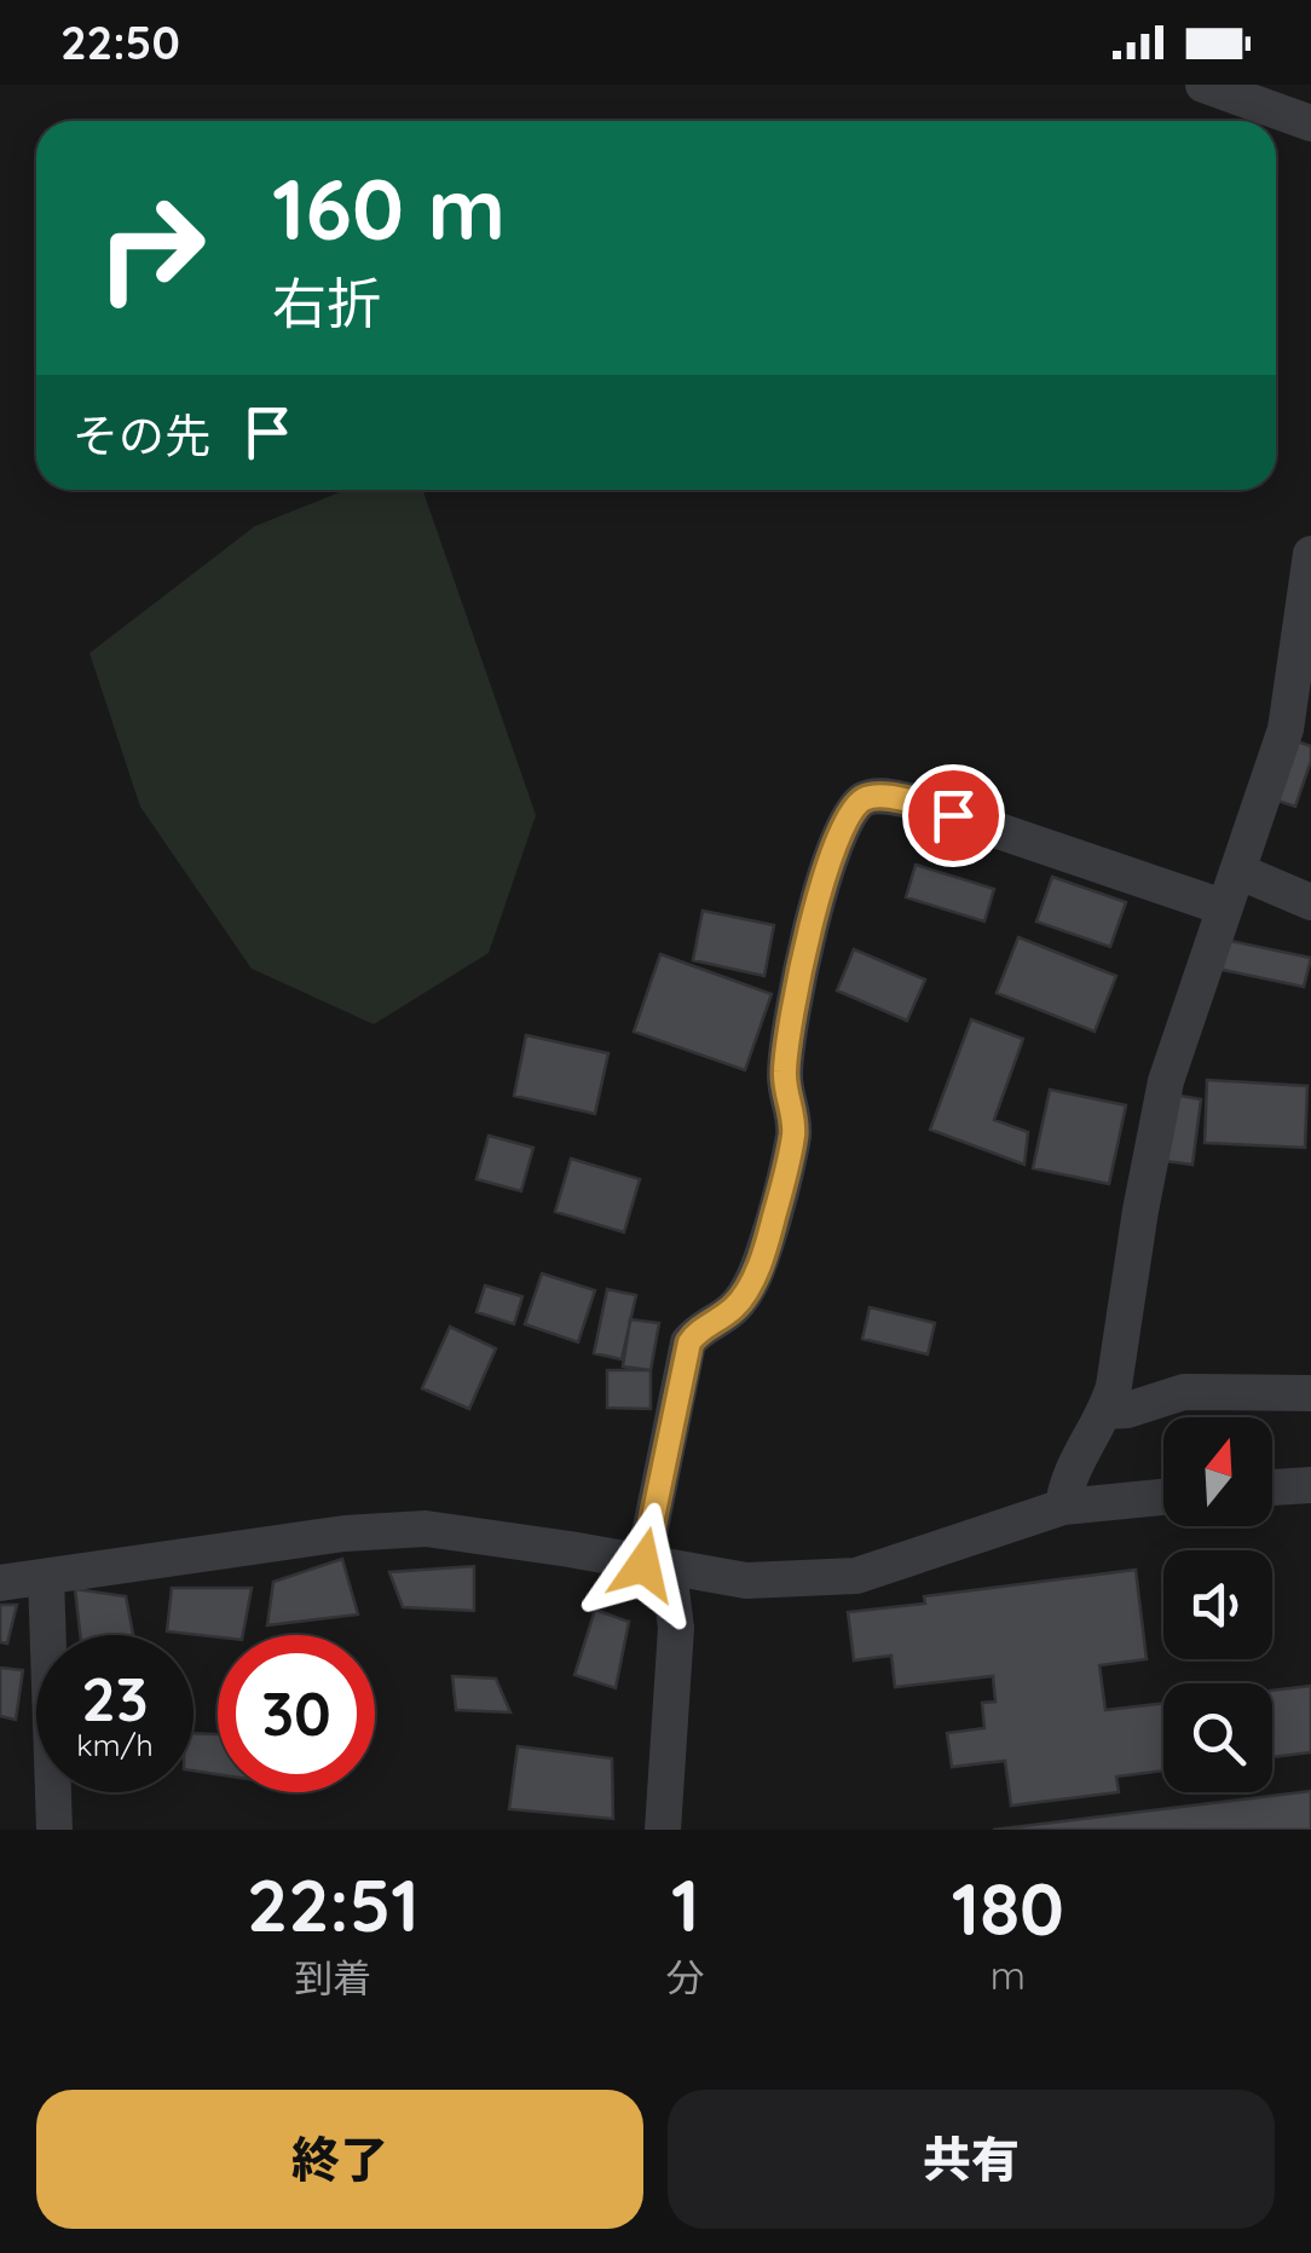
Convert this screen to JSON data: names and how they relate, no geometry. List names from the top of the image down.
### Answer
{
  "north": "top",
  "page": {
    "status": "22:50",
    "turn": ["160 m", "右折"],
    "then": "その先",
    "speed": "23 km/h",
    "limit": "30",
    "eta": [
      "22:51",
      "到着",
      "1",
      "分",
      "180",
      "m"
    ],
    "buttons": ["終了", "共有"]
  }
}
